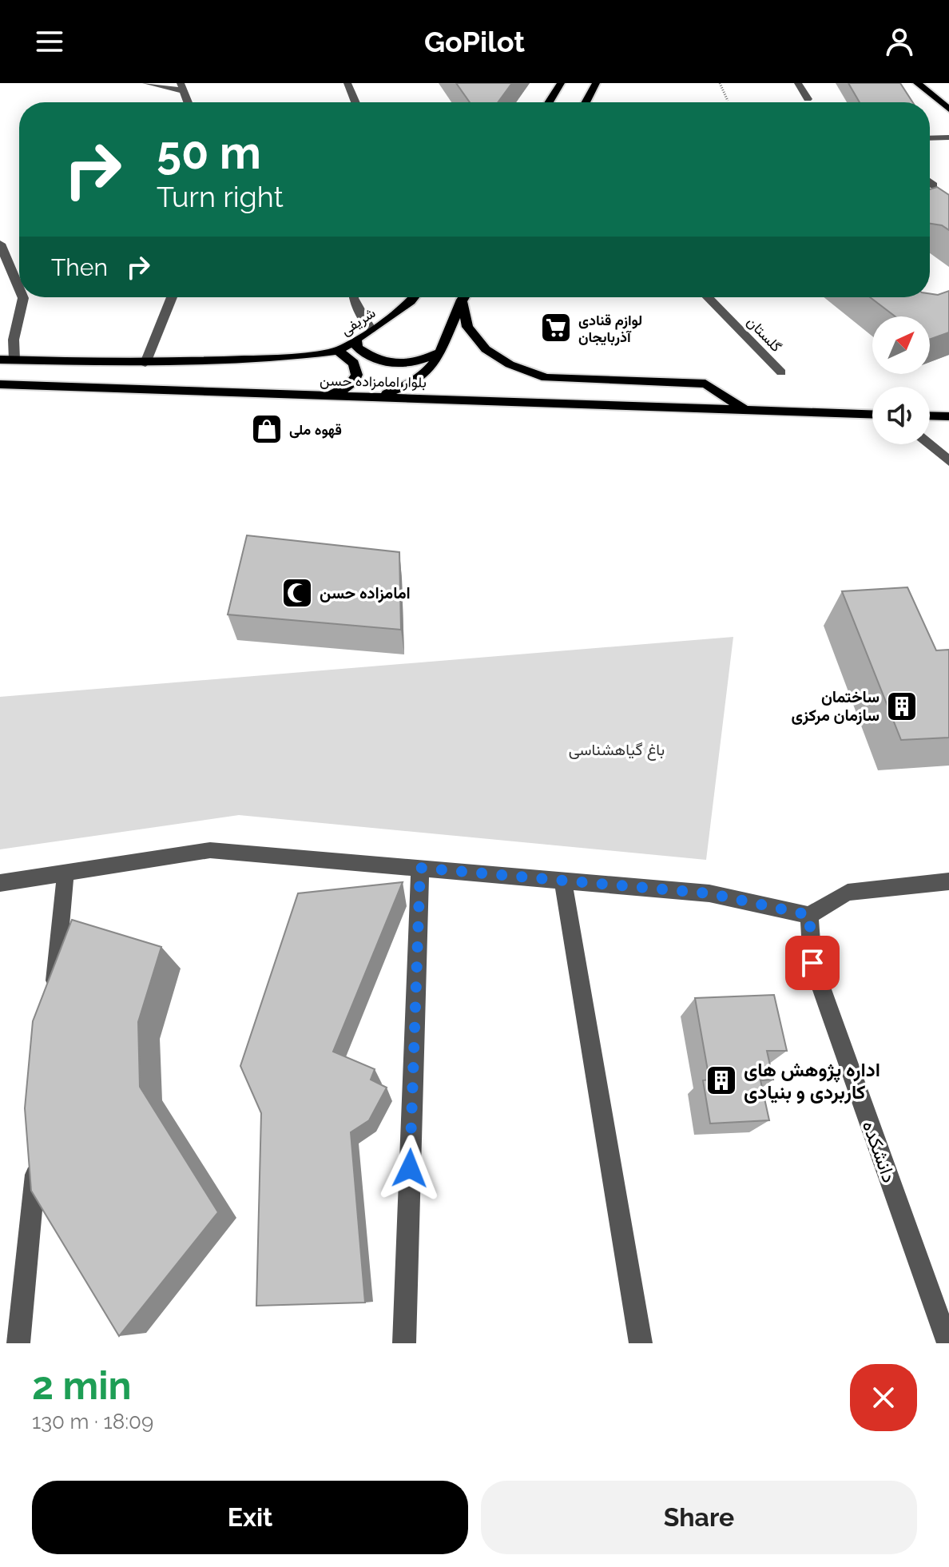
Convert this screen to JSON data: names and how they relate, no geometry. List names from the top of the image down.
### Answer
{
  "streets": {
    "main road": ["شریفی", "بلوار امامزاده حسن"],
    "street": ["گلستان", "دانشکده"]
  },
  "crossings": [
    ["شریفی", "بلوار امامزاده حسن"]
  ],
  "parks": ["باغ گیاهشناسی"],
  "places": {
    "supermarket": ["لوازم قنادی آذربایجان"],
    "shop": ["قهوه ملی"],
    "mosque": ["امامزاده حسن"],
    "building": ["ساختمان سازمان مرکزی", "اداره پژوهش های کاربردی و بنیادی"]
  },
  "north": "top right",
  "page": {
    "header": "GoPilot",
    "turn": ["50 m", "Turn right"],
    "then": "Then",
    "heading": ["2 min", "130 m · 18:09"],
    "buttons": ["Exit", "Share"]
  }
}
